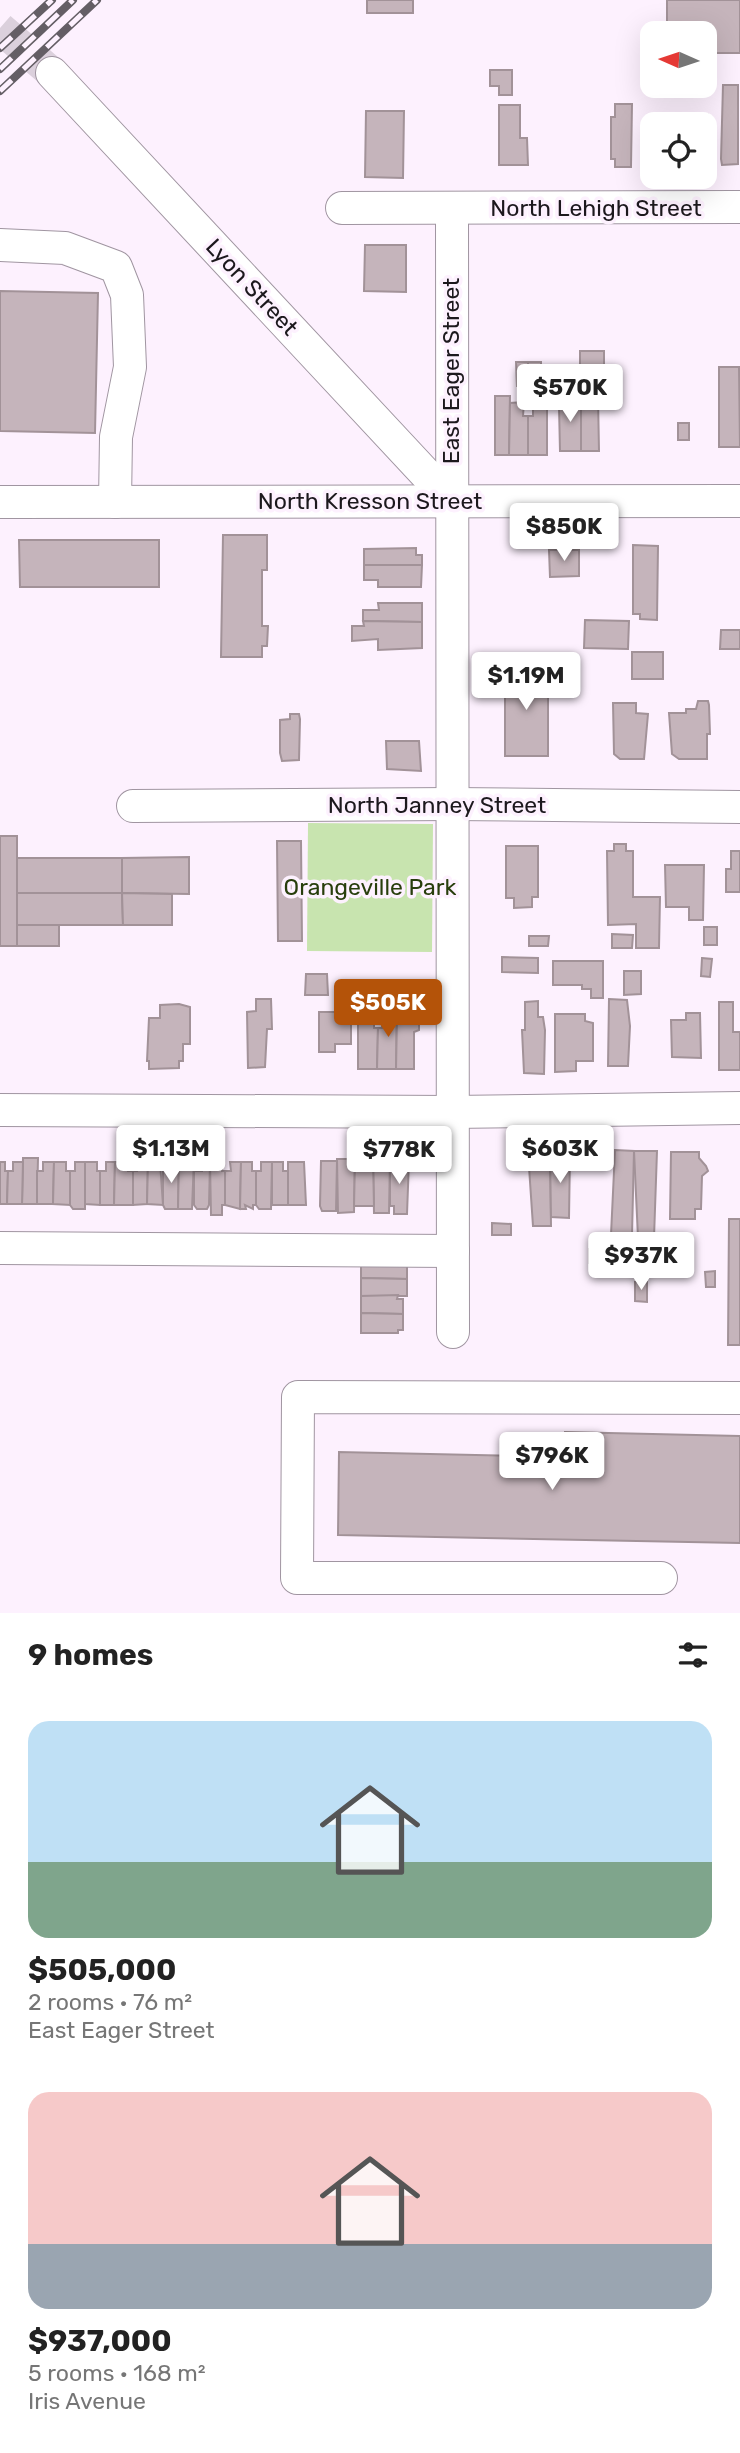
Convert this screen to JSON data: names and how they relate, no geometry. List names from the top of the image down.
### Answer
{
  "streets": {
    "street": [
      "North Lehigh Street",
      "Lyon Street",
      "East Eager Street",
      "North Kresson Street",
      "North Janney Street"
    ]
  },
  "crossings": [
    ["North Lehigh Street", "East Eager Street"],
    ["Lyon Street", "East Eager Street"],
    ["Lyon Street", "North Kresson Street"],
    ["East Eager Street", "North Kresson Street"],
    ["East Eager Street", "North Janney Street"]
  ],
  "parks": ["Orangeville Park"],
  "north": "left",
  "page": {
    "price": [
      "$570K",
      "$850K",
      "$1.19M",
      "$505K",
      "$1.13M",
      "$603K",
      "$778K",
      "$937K",
      "$796K"
    ],
    "heading": "9 homes",
    "list": [
      {
        "name": "$505,000",
        "note": "2 rooms · 76 m² · East Eager Street"
      },
      {
        "name": "$937,000",
        "note": "5 rooms · 168 m² · Iris Avenue"
      }
    ]
  }
}
